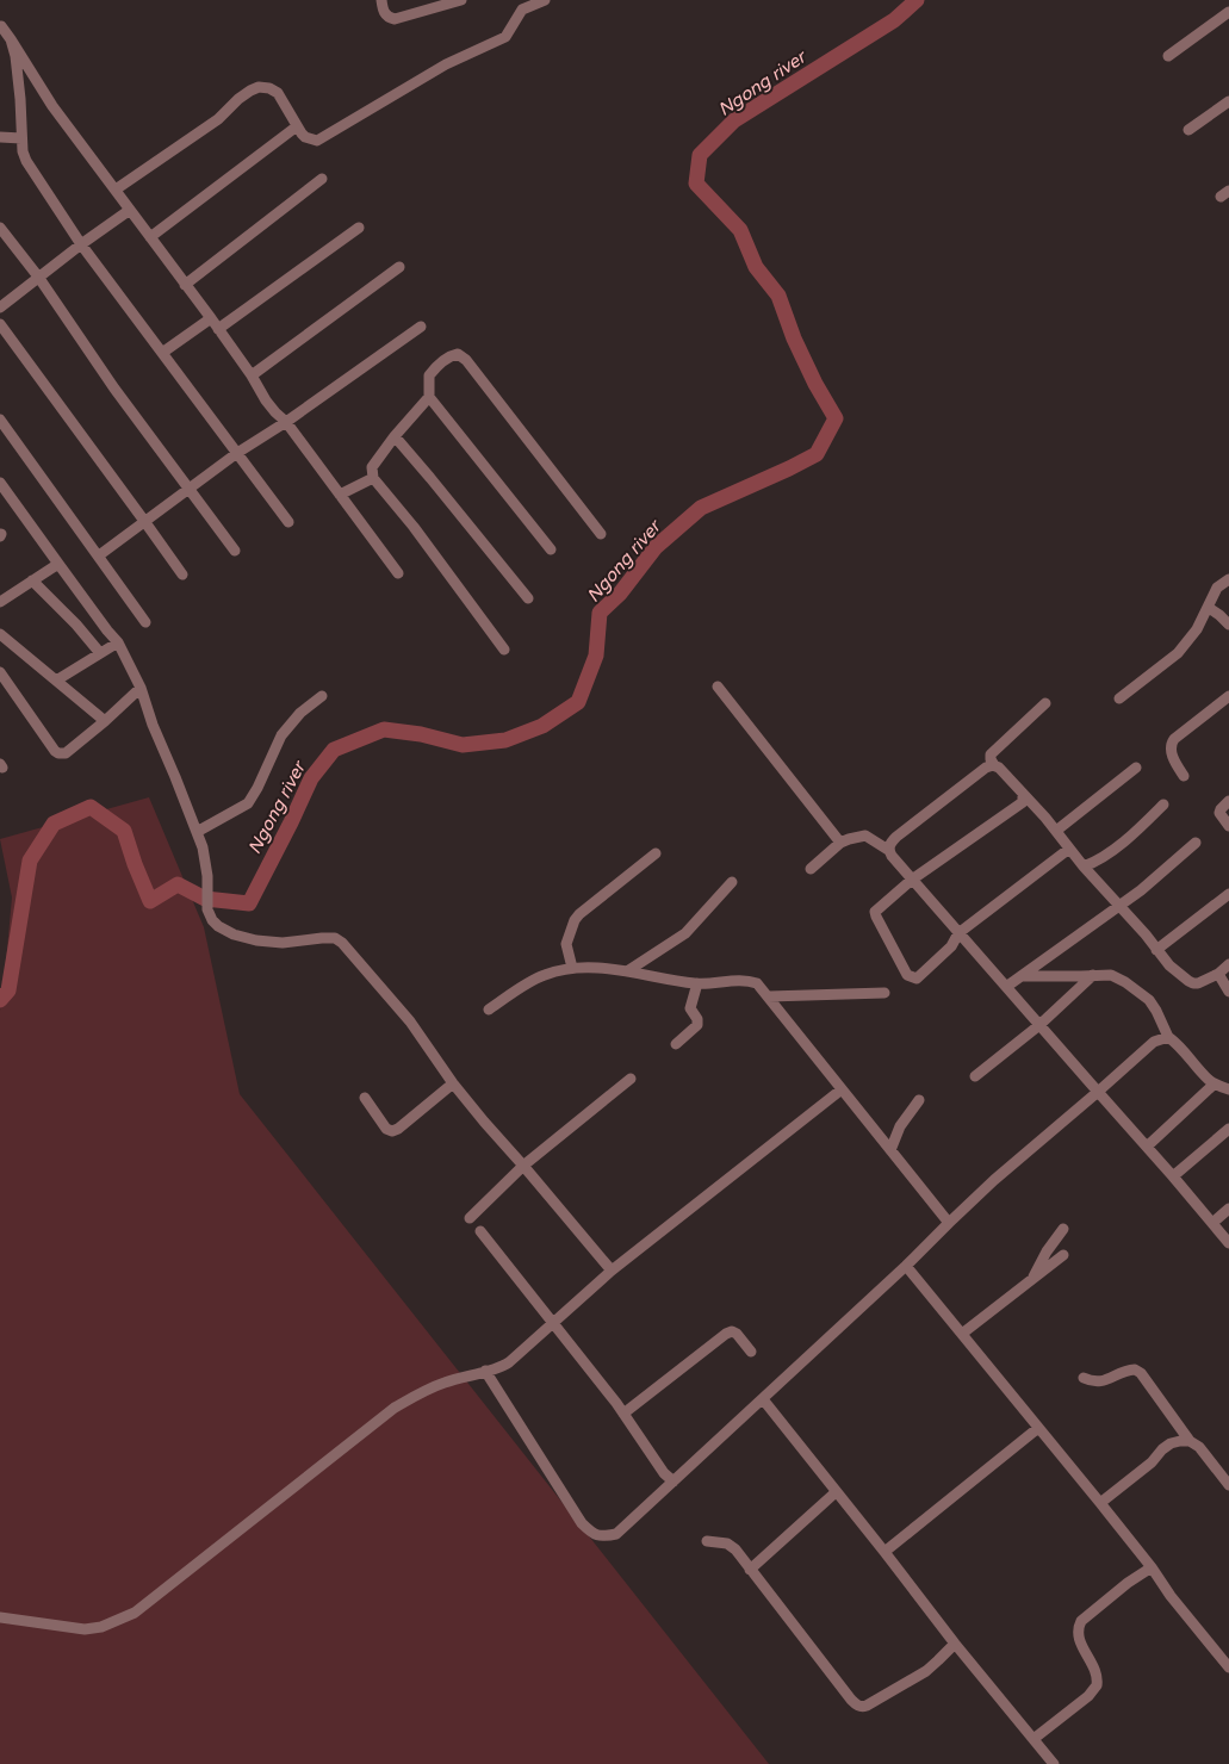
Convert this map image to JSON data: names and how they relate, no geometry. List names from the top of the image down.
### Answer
{
  "water": ["Ngong river"]
}
